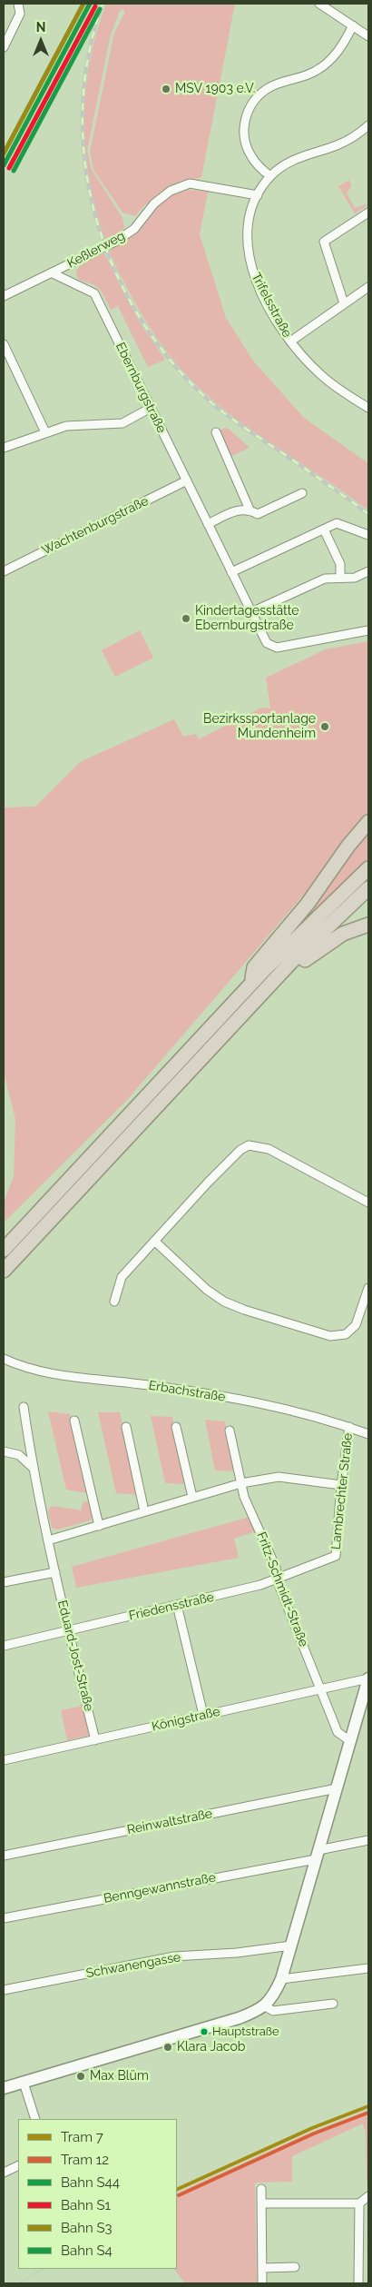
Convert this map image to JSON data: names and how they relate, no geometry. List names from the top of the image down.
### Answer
{
  "streets": {
    "street": [
      "Keßlerweg",
      "Trifelsstraße",
      "Ebernburgstraße",
      "Wachtenburgstraße",
      "Erbachstraße",
      "Lambrechter Straße",
      "Fritz-Schmidt-Straße",
      "Friedensstraße",
      "Eduard-Jost-Straße",
      "Königstraße",
      "Reinwaltstraße",
      "Benngewannstraße",
      "Schwanengasse"
    ]
  },
  "crossings": [
    ["Keßlerweg", "Trifelsstraße"],
    ["Keßlerweg", "Ebernburgstraße"],
    ["Ebernburgstraße", "Wachtenburgstraße"],
    ["Erbachstraße", "Lambrechter Straße"],
    ["Lambrechter Straße", "Friedensstraße"],
    ["Fritz-Schmidt-Straße", "Friedensstraße"],
    ["Fritz-Schmidt-Straße", "Königstraße"],
    ["Friedensstraße", "Eduard-Jost-Straße"],
    ["Eduard-Jost-Straße", "Königstraße"]
  ],
  "places": [
    "MSV 1903 e.V.",
    "Kindertagesstätte Ebernburgstraße",
    "Bezirkssportanlage Mundenheim",
    "Hauptstraße",
    "Klara Jacob",
    "Max Blüm"
  ],
  "lines": [
    "rail line S44",
    "rail line S3",
    "rail line S1",
    "rail line S4",
    "tram line 7",
    "tram line 12"
  ],
  "legend": [
    "Tram 7",
    "Tram 12",
    "Bahn S44",
    "Bahn S1",
    "Bahn S3",
    "Bahn S4"
  ],
  "north": "top"
}
